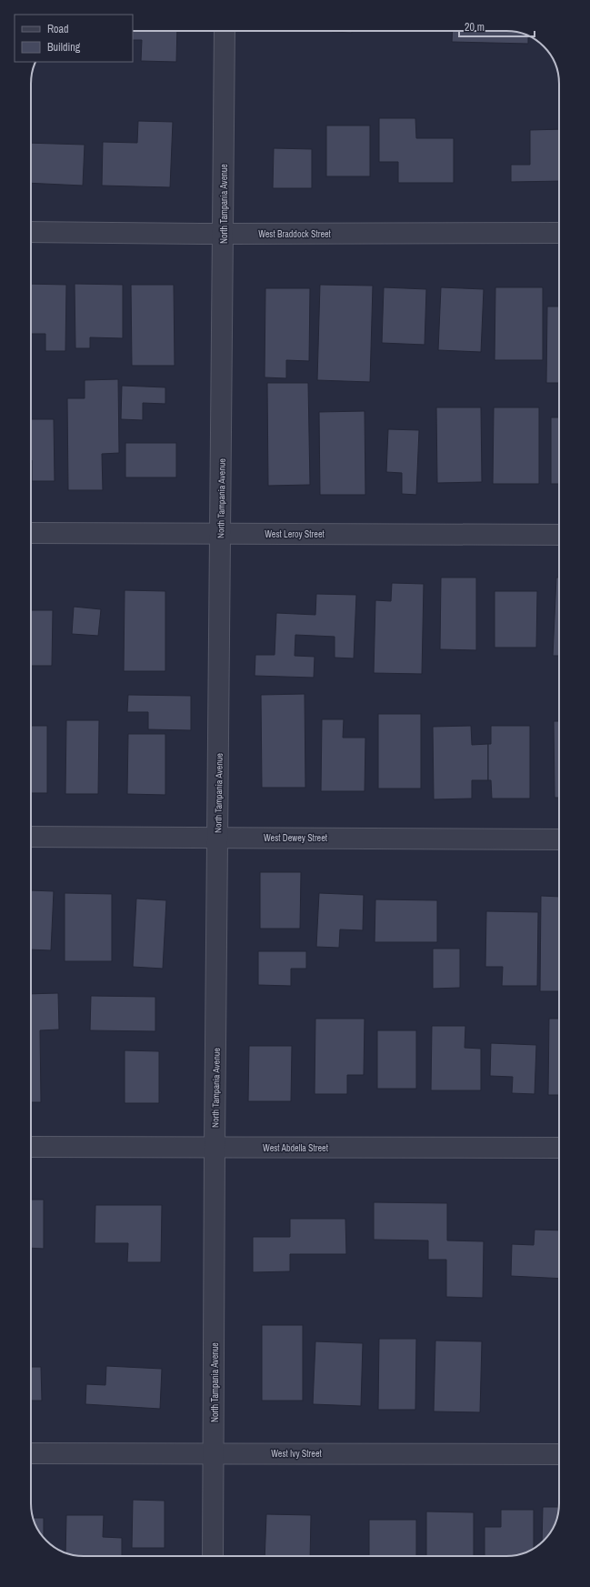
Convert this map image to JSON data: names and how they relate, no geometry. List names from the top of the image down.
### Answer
{
  "streets": {
    "street": [
      "North Tampania Avenue",
      "West Braddock Street",
      "West Leroy Street",
      "West Dewey Street",
      "West Abdella Street",
      "West Ivy Street"
    ]
  },
  "crossings": [
    ["North Tampania Avenue", "West Braddock Street"],
    ["North Tampania Avenue", "West Leroy Street"],
    ["North Tampania Avenue", "West Dewey Street"],
    ["North Tampania Avenue", "West Abdella Street"],
    ["North Tampania Avenue", "West Ivy Street"]
  ],
  "legend": ["Road", "Building"],
  "scale_bar": "20 m"
}
